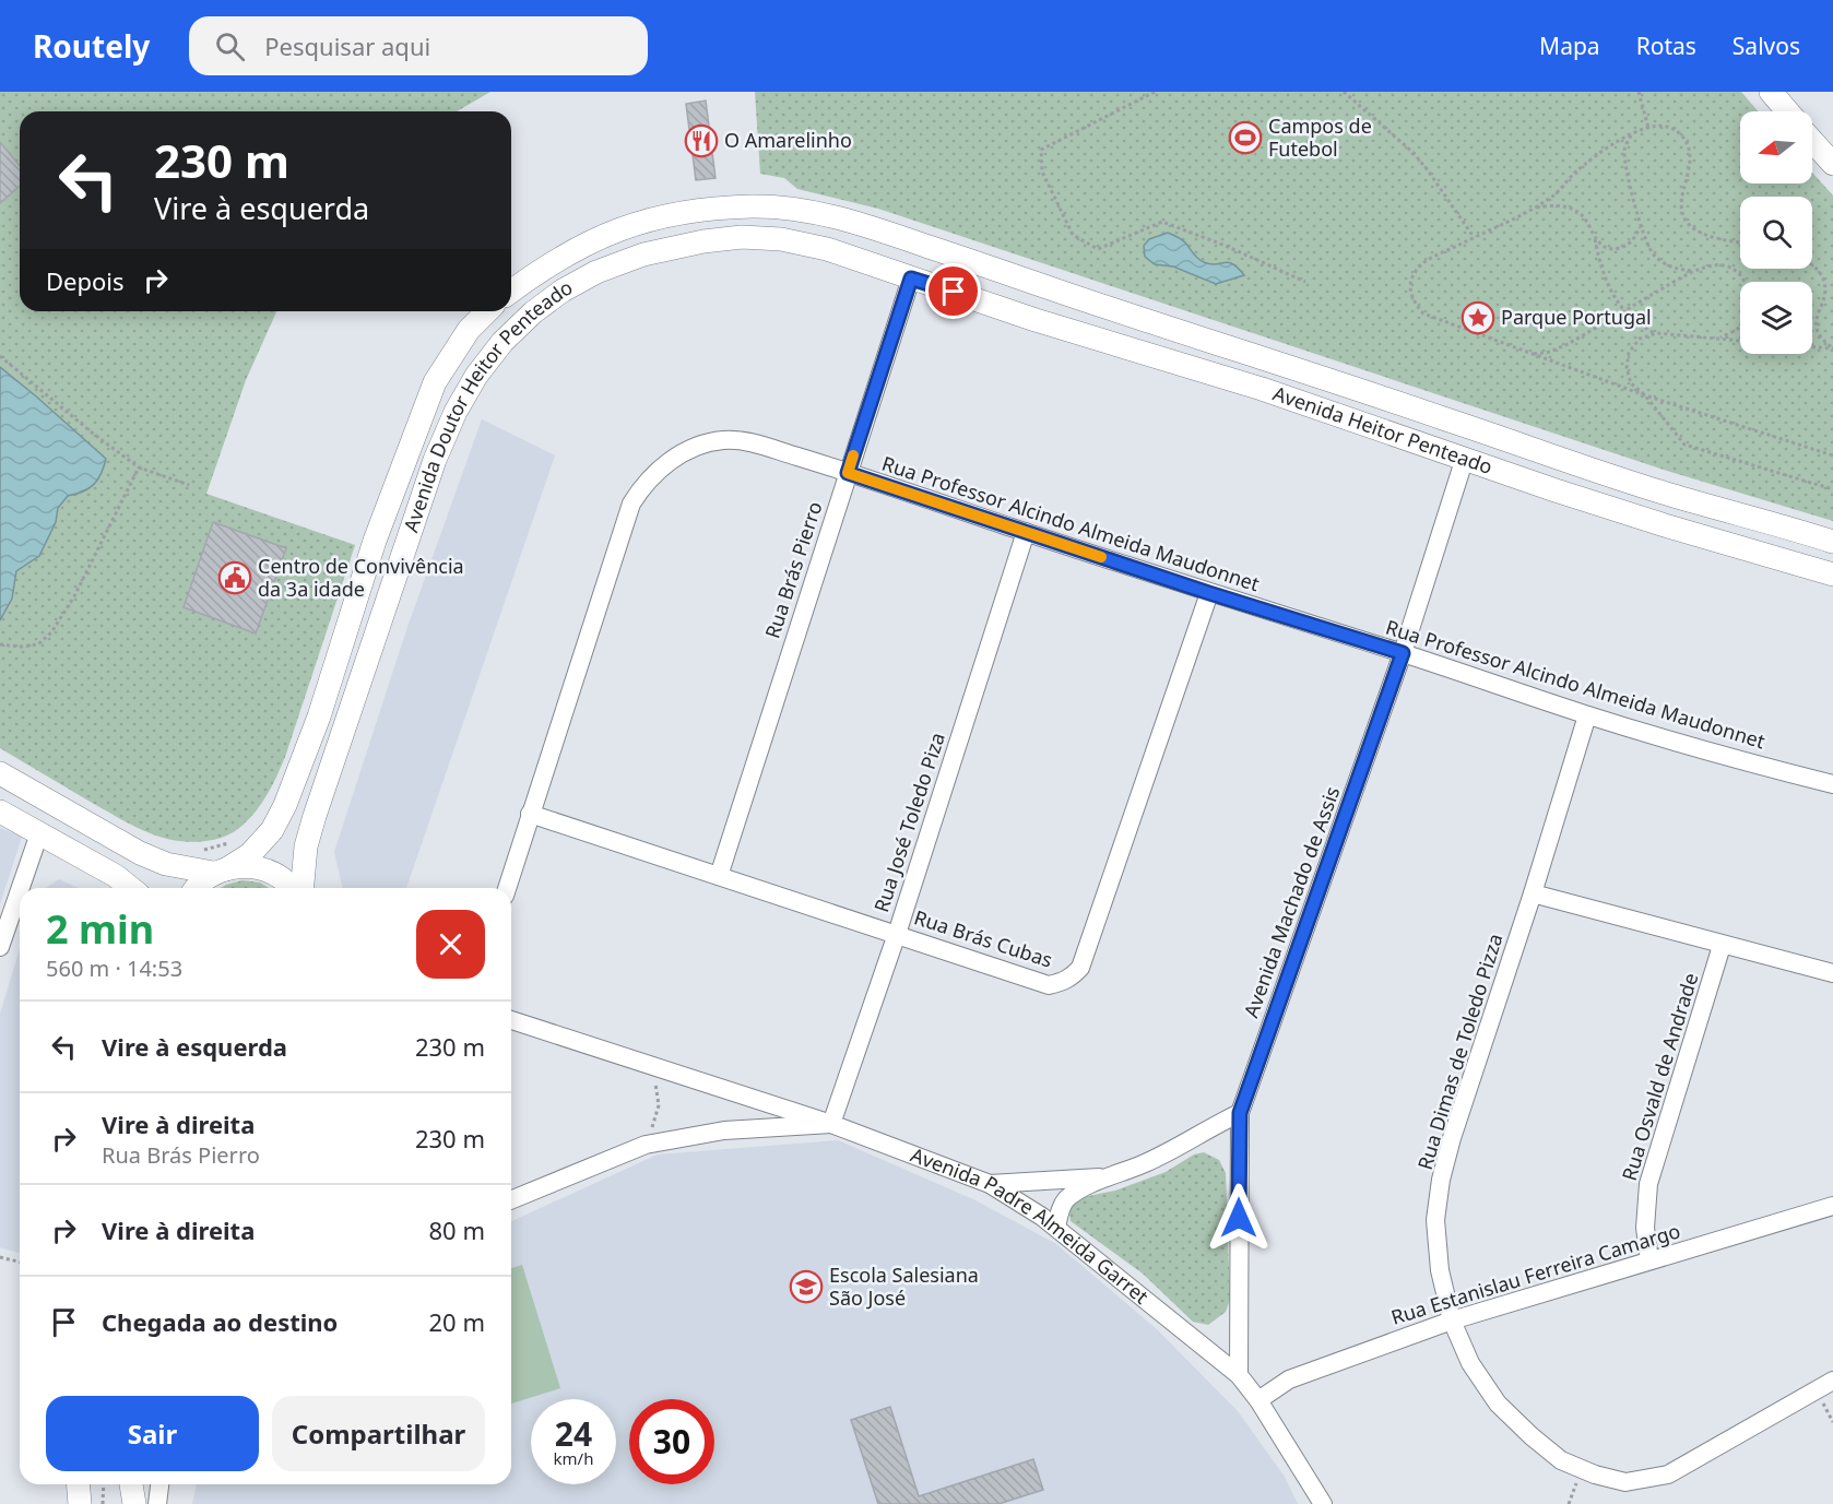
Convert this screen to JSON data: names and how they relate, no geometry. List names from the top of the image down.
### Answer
{
  "streets": {
    "main road": ["Avenida Doutor Heitor Penteado", "Avenida Heitor Penteado"],
    "street": [
      "Rua Professor Alcindo Almeida Maudonnet",
      "Rua Brás Pierro",
      "Rua José Toledo Piza",
      "Avenida Machado de Assis",
      "Rua Brás Cubas",
      "Rua Dimas de Toledo Pizza",
      "Rua Osvald de Andrade",
      "Avenida Padre Almeida Garret",
      "Rua Estanislau Ferreira Camargo"
    ]
  },
  "crossings": [
    ["Avenida Doutor Heitor Penteado", "Avenida Heitor Penteado"],
    ["Avenida Doutor Heitor Penteado", "Rua Brás Pierro"],
    ["Avenida Heitor Penteado", "Avenida Machado de Assis"],
    ["Rua Professor Alcindo Almeida Maudonnet", "Rua Brás Pierro"],
    ["Rua Professor Alcindo Almeida Maudonnet", "Rua José Toledo Piza"],
    ["Rua Professor Alcindo Almeida Maudonnet", "Avenida Machado de Assis"],
    ["Rua Professor Alcindo Almeida Maudonnet", "Rua Brás Cubas"],
    ["Rua Professor Alcindo Almeida Maudonnet", "Rua Dimas de Toledo Pizza"],
    ["Rua Brás Pierro", "Rua Brás Cubas"],
    ["Rua José Toledo Piza", "Rua Brás Cubas"],
    ["Rua José Toledo Piza", "Avenida Padre Almeida Garret"],
    ["Avenida Machado de Assis", "Avenida Padre Almeida Garret"],
    ["Rua Dimas de Toledo Pizza", "Rua Estanislau Ferreira Camargo"],
    ["Rua Osvald de Andrade", "Rua Estanislau Ferreira Camargo"],
    ["Avenida Padre Almeida Garret", "Rua Estanislau Ferreira Camargo"]
  ],
  "places": {
    "sports": ["Campos de Futebol"],
    "restaurant": ["O Amarelinho"],
    "place": ["Parque Portugal"],
    "public building": ["Centro de Convivência da 3a idade"],
    "school or university": ["Escola Salesiana São José"]
  },
  "north": "left",
  "page": {
    "header": "Routely",
    "search": "Pesquisar aqui",
    "nav": ["Mapa", "Rotas", "Salvos"],
    "turn": ["230 m", "Vire à esquerda"],
    "then": "Depois",
    "heading": ["2 min", "560 m · 14:53"],
    "list": [
      {
        "name": "Vire à esquerda",
        "value": "230 m"
      },
      {
        "name": "Vire à direita",
        "note": "Rua Brás Pierro",
        "value": "230 m"
      },
      {
        "name": "Vire à direita",
        "value": "80 m"
      },
      {
        "name": "Chegada ao destino",
        "value": "20 m"
      }
    ],
    "buttons": ["Sair", "Compartilhar"],
    "speed": "24 km/h",
    "limit": "30"
  }
}
